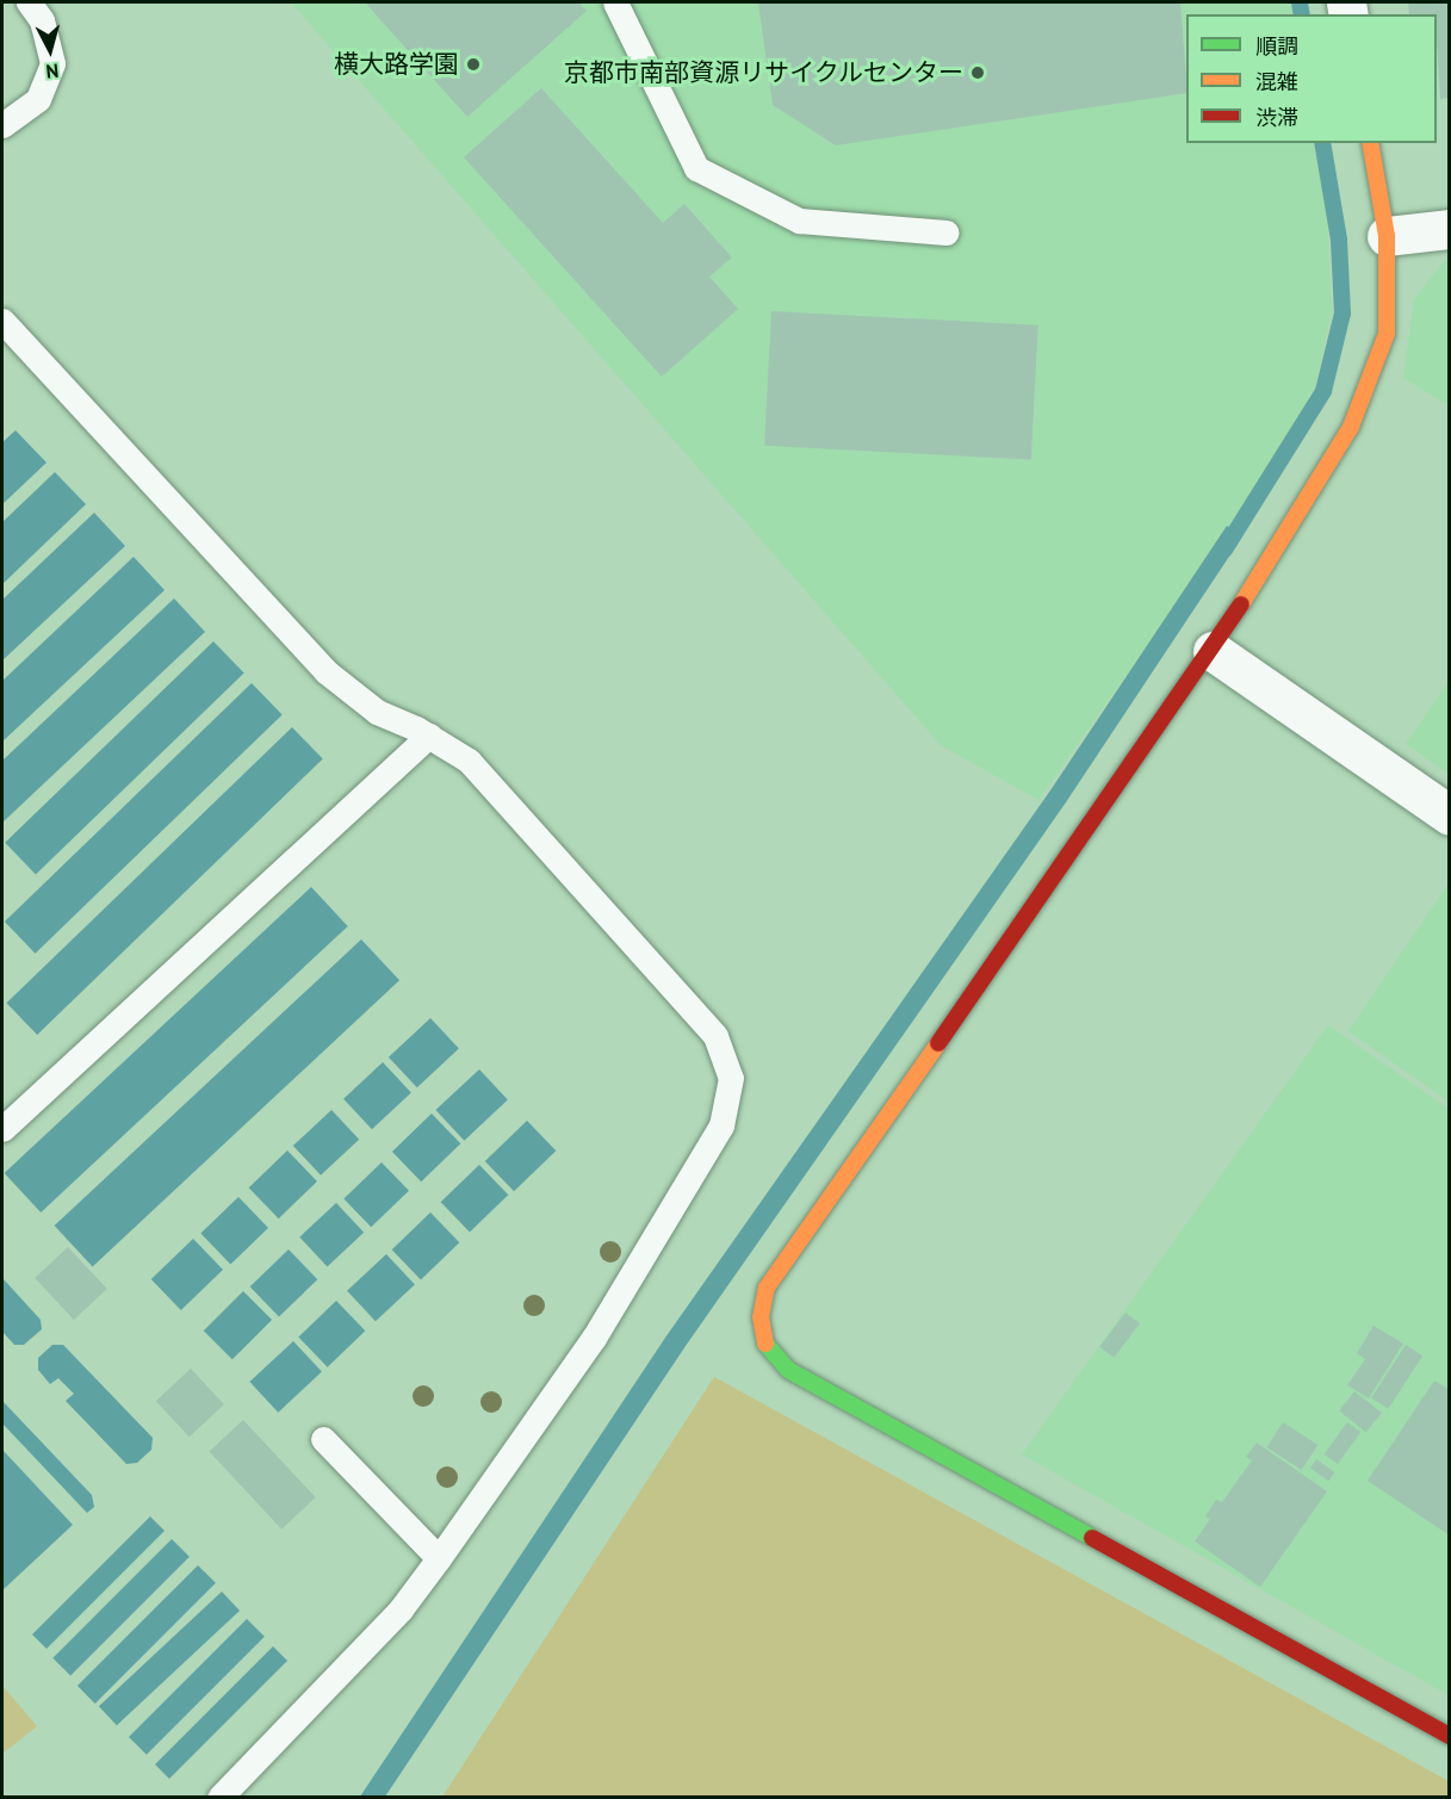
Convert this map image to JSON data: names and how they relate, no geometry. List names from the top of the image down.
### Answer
{
  "places": ["横大路学園", "京都市南部資源リサイクルセンター"],
  "legend": ["順調", "混雑", "渋滞"],
  "north": "bottom"
}
